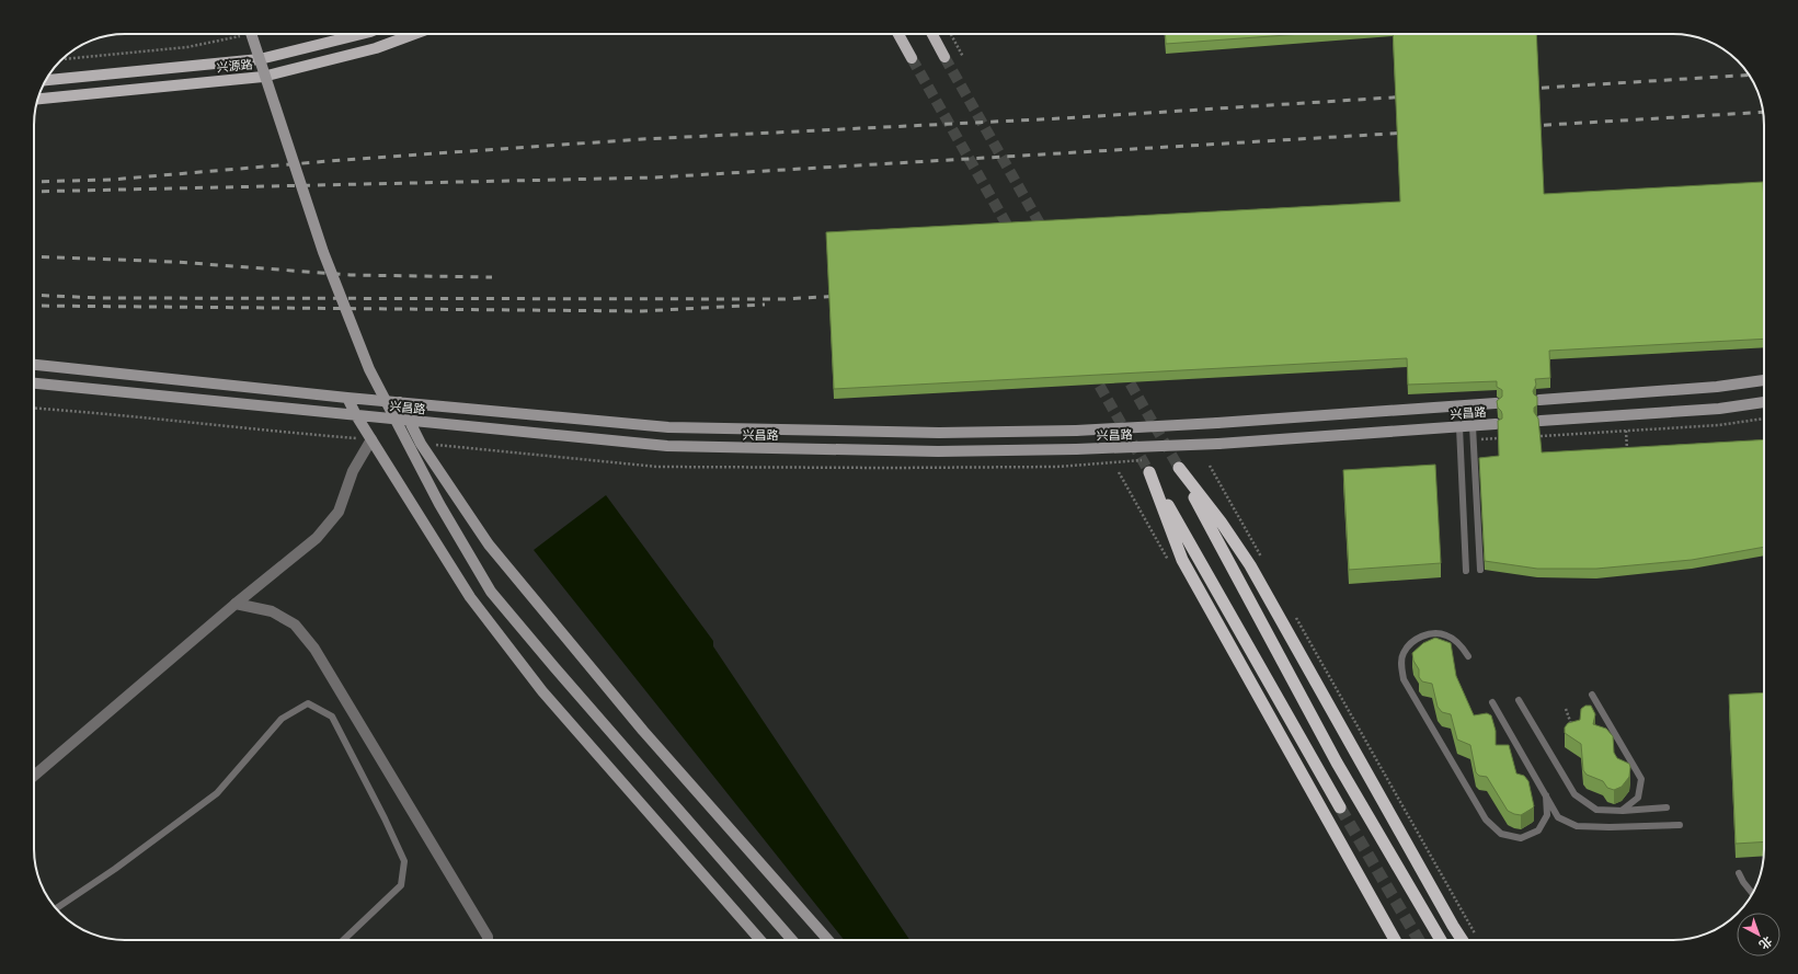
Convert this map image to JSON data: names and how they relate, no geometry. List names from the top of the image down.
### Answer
{
  "streets": {
    "main road": ["兴源路", "兴昌路"]
  },
  "north": "bottom right"
}
